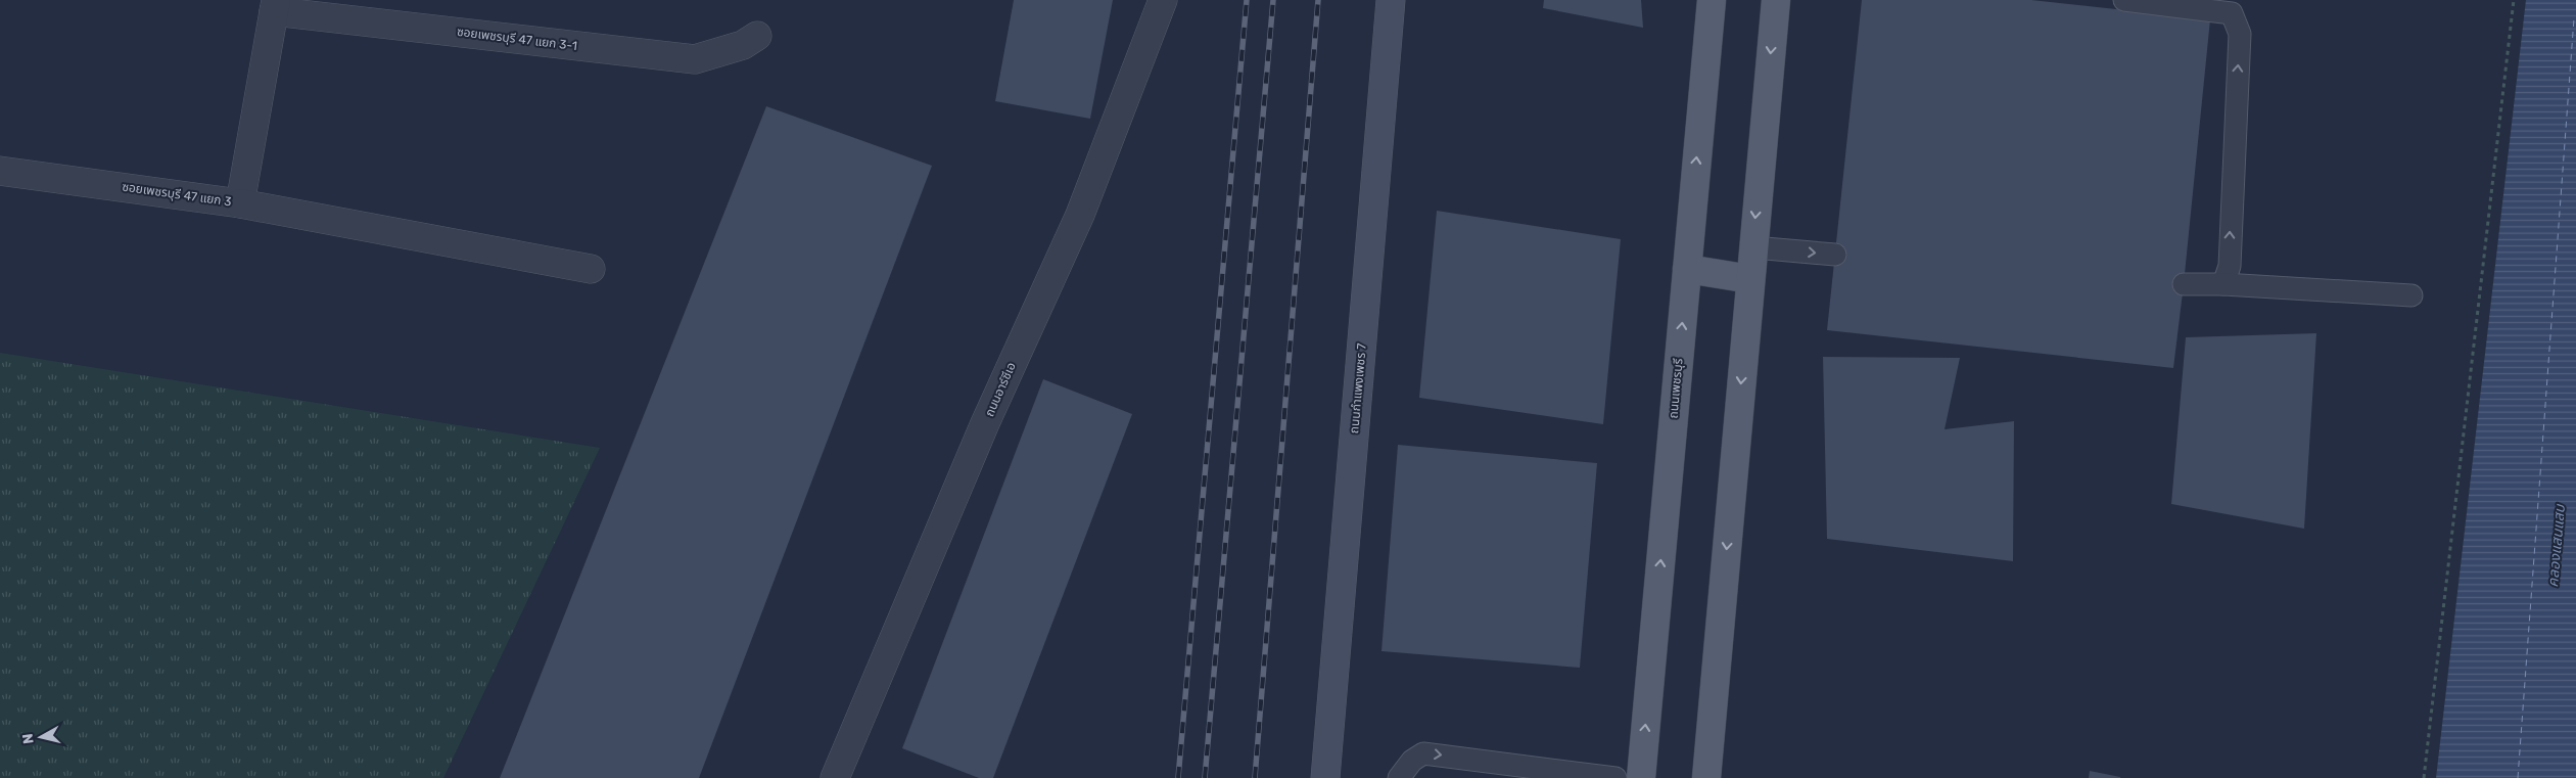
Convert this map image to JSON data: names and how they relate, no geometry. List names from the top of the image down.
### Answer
{
  "streets": {
    "main road": ["ถนนเพชรบุรี"],
    "street": [
      "ซอยเพชรบุรี 47 แยก 3-1",
      "ซอยเพชรบุรี 47 แยก 3",
      "ถนนกำแพงเพชร 7",
      "ถนนอาร์ซีเอ"
    ]
  },
  "crossings": [
    ["ซอยเพชรบุรี 47 แยก 3-1", "ซอยเพชรบุรี 47 แยก 3"]
  ],
  "water": ["คลองแสนแสบ"],
  "north": "left"
}
